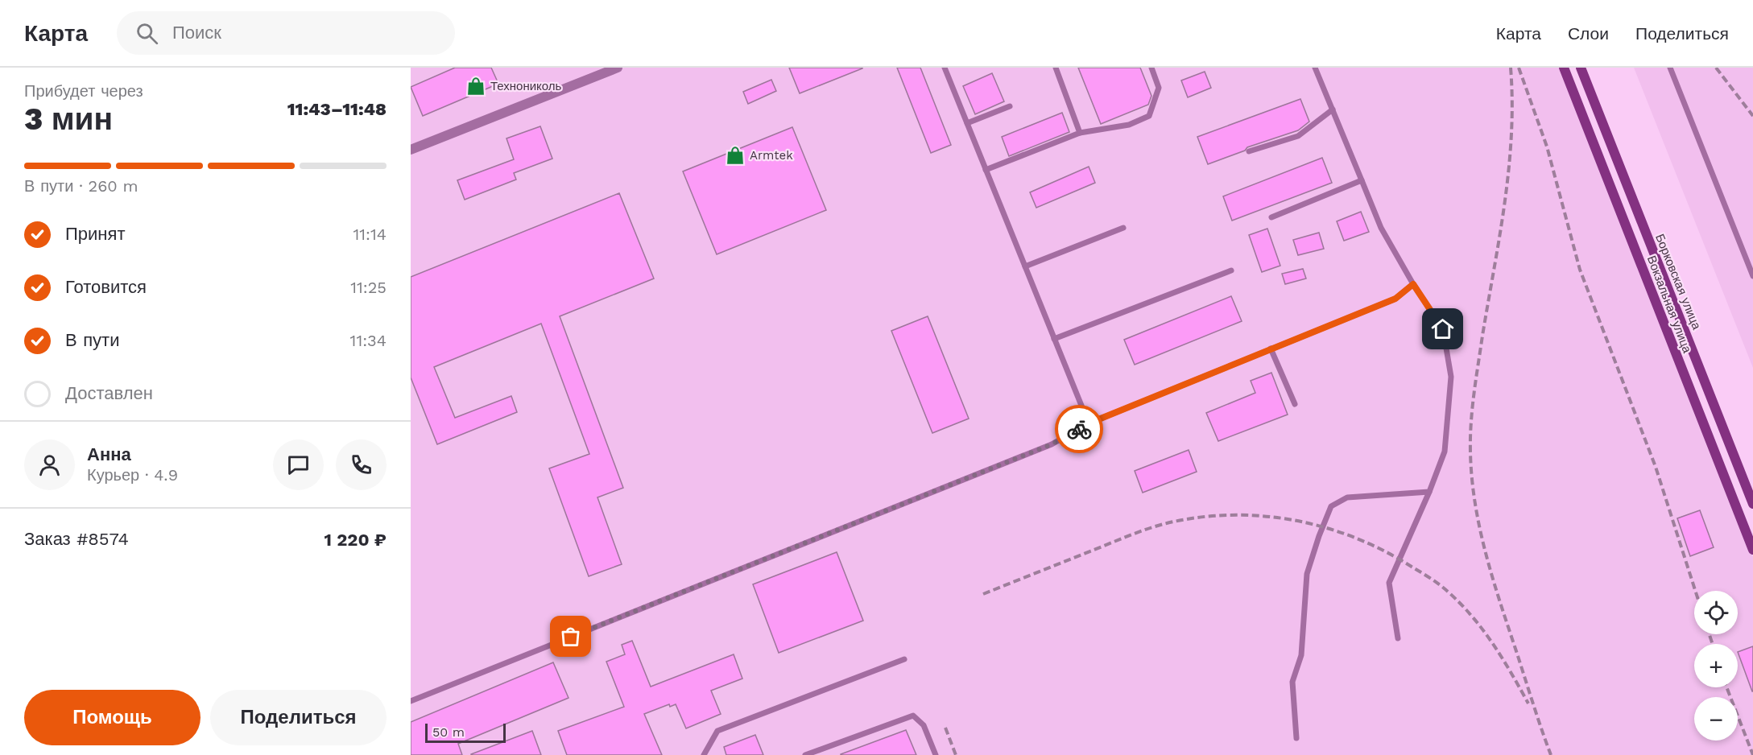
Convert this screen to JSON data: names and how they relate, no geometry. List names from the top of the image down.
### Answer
{
  "streets": {
    "main road": ["Борковская улица", "Вокзальная улица"]
  },
  "places": {
    "shop": ["Технониколь", "Armtek"]
  },
  "scale_bar": "50 m",
  "page": {
    "header": "Карта",
    "search": "Поиск",
    "nav": ["Карта", "Слои", "Поделиться"],
    "heading": ["3 мин", "Прибудет через", "11:43–11:48"],
    "panel": [
      "Анна",
      "Курьер · 4.9",
      "Заказ #8574",
      "1 220 ₽"
    ],
    "bar": "В пути · 260 m",
    "list": [
      ["Принят", "11:14"],
      ["Готовится", "11:25"],
      ["В пути", "11:34"],
      "Доставлен"
    ],
    "map_buttons": ["+", "−"],
    "buttons": ["Помощь", "Поделиться"],
    "scale": "50 m"
  }
}
